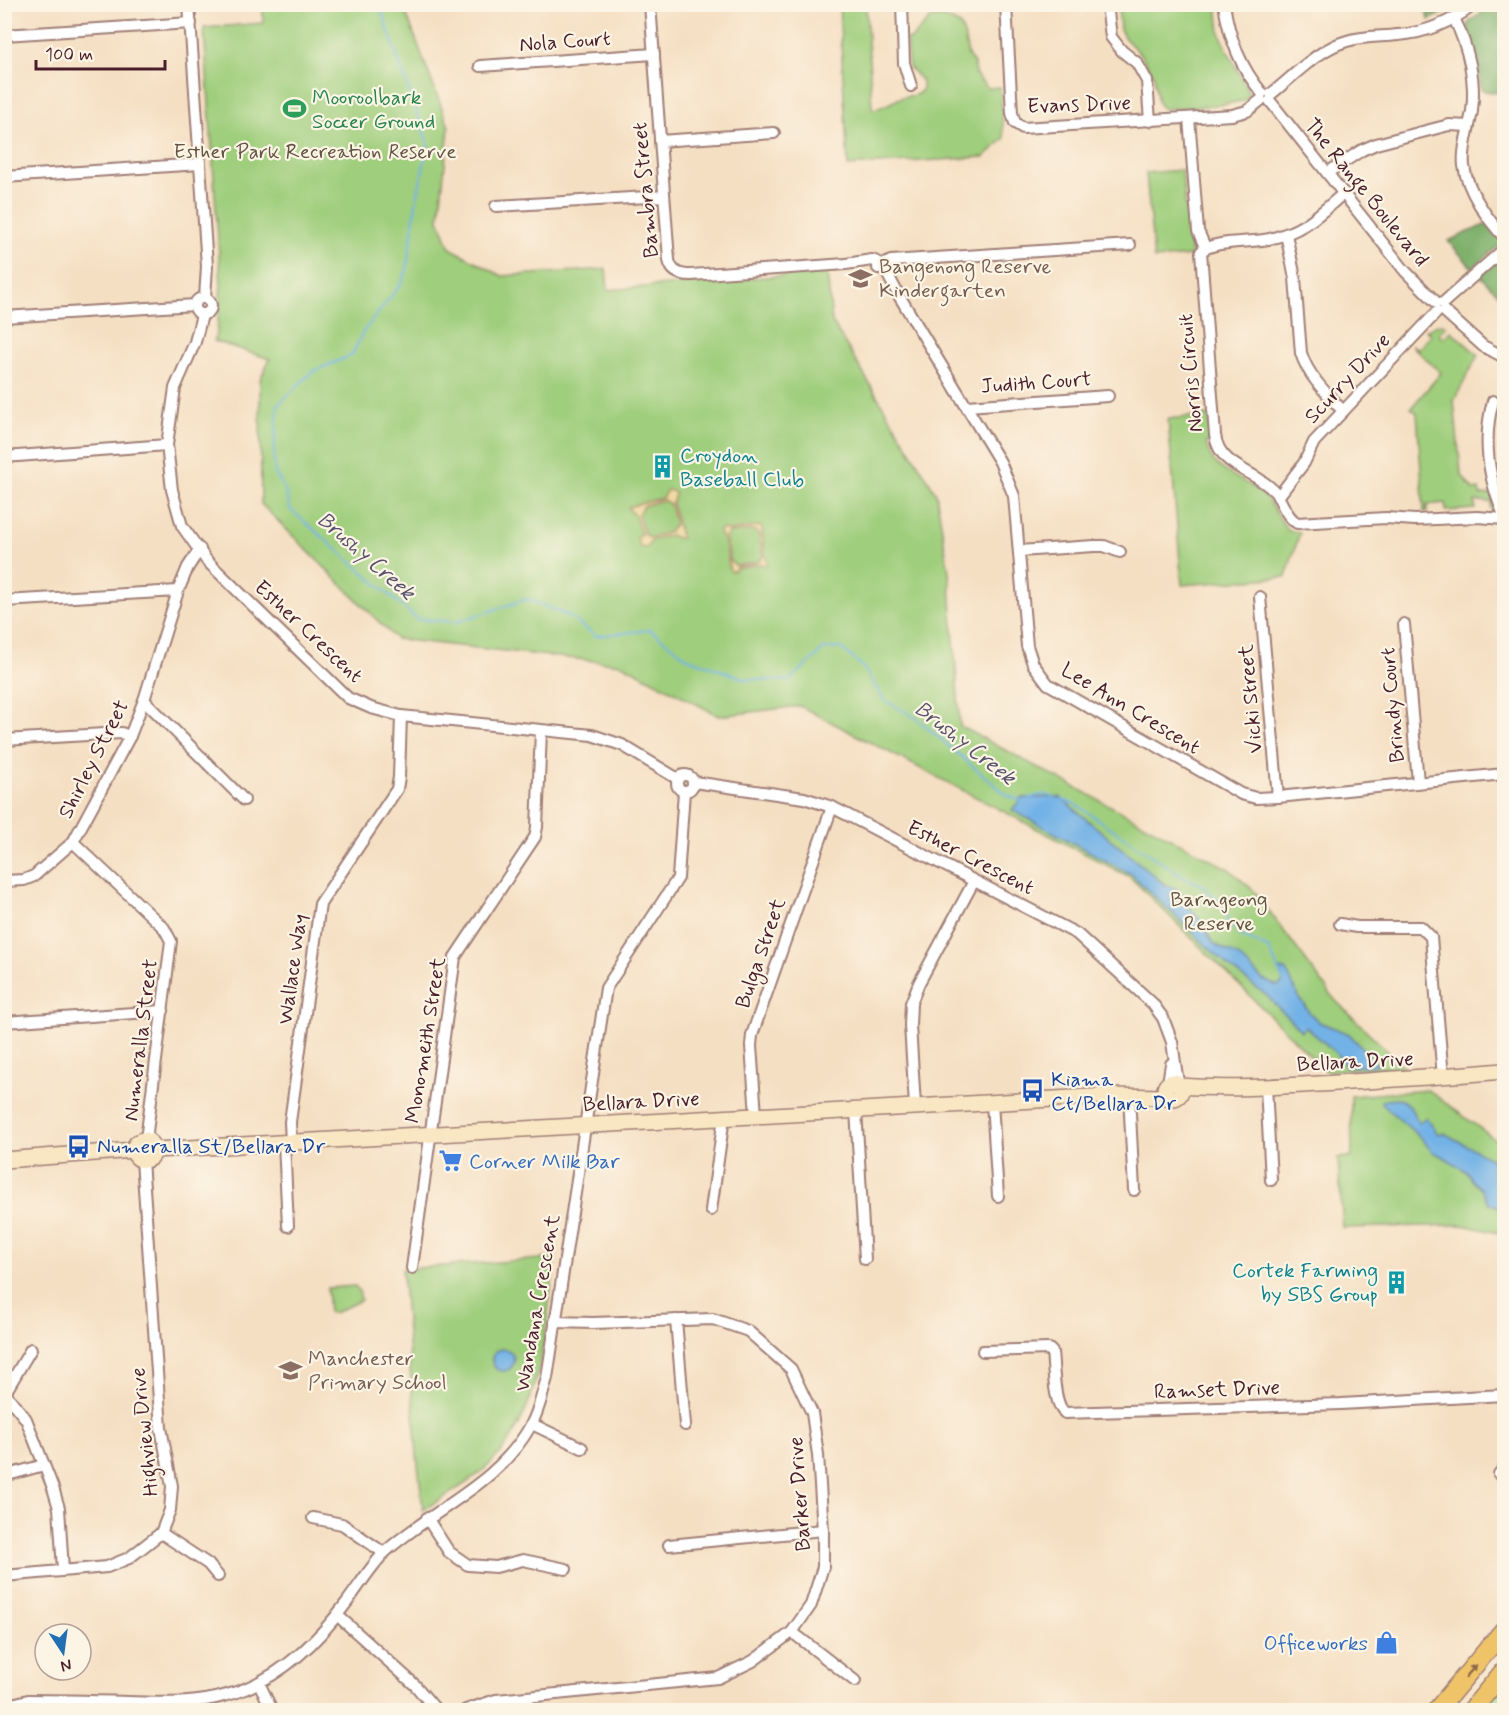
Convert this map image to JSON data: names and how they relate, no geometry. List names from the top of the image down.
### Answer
{
  "streets": {
    "main road": ["Bellara Drive"],
    "street": [
      "Nola Court",
      "Evans Drive",
      "Bambra Street",
      "The Range Boulevard",
      "Norris Circuit",
      "Scurry Drive",
      "Judith Court",
      "Esther Crescent",
      "Vicki Street",
      "Brindy Court",
      "Lee Ann Crescent",
      "Shirley Street",
      "Bulga Street",
      "Wallace Way",
      "Numeralla Street",
      "Monomeith Street",
      "Wandana Crescent",
      "Ramset Drive",
      "Highview Drive",
      "Barker Drive"
    ]
  },
  "crossings": [
    ["Nola Court", "Bambra Street"],
    ["Evans Drive", "The Range Boulevard"],
    ["Bambra Street", "Lee Ann Crescent"],
    ["The Range Boulevard", "Scurry Drive"],
    ["Norris Circuit", "Scurry Drive"],
    ["Judith Court", "Lee Ann Crescent"],
    ["Esther Crescent", "Shirley Street"],
    ["Esther Crescent", "Bulga Street"],
    ["Esther Crescent", "Wallace Way"],
    ["Esther Crescent", "Monomeith Street"],
    ["Esther Crescent", "Bellara Drive"],
    ["Esther Crescent", "Wandana Crescent"],
    ["Vicki Street", "Lee Ann Crescent"],
    ["Brindy Court", "Lee Ann Crescent"],
    ["Shirley Street", "Numeralla Street"],
    ["Bulga Street", "Bellara Drive"],
    ["Wallace Way", "Bellara Drive"],
    ["Numeralla Street", "Bellara Drive"],
    ["Numeralla Street", "Highview Drive"],
    ["Monomeith Street", "Bellara Drive"],
    ["Bellara Drive", "Wandana Crescent"],
    ["Bellara Drive", "Highview Drive"],
    ["Wandana Crescent", "Barker Drive"]
  ],
  "water": ["Brushy Creek"],
  "parks": ["Esther Park Recreation Reserve", "Barngeong Reserve"],
  "places": {
    "sports": ["Mooroolbark Soccer Ground"],
    "school or university": ["Bangenong Reserve Kindergarten", "Manchester Primary School"],
    "building": ["Croydon Baseball Club", "Cortek Farming by SBS Group"],
    "bus stop": ["Kiama Ct/Bellara Dr", "Numeralla St/Bellara Dr"],
    "supermarket": ["Corner Milk Bar"],
    "shop": ["Officeworks"]
  },
  "scale_bar": "100 m",
  "north": "bottom"
}
